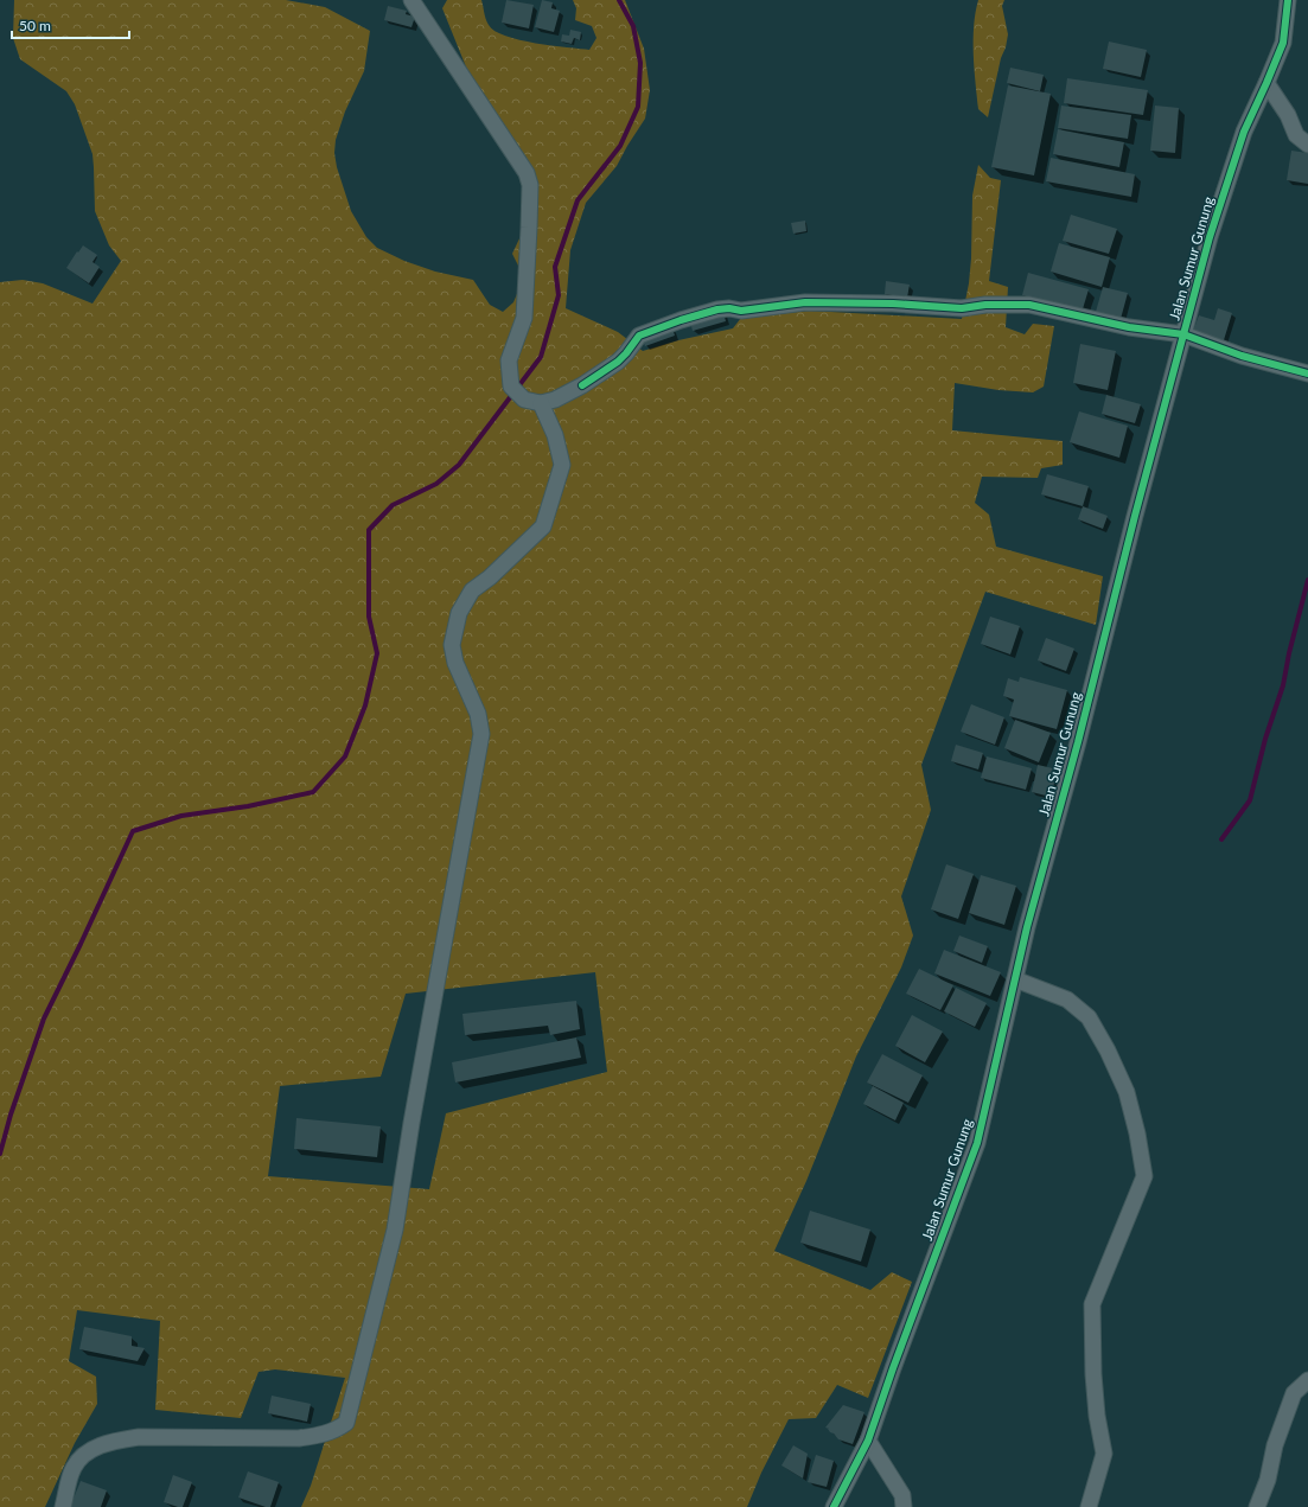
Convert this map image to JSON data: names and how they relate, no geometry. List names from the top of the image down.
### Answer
{
  "streets": {
    "street": ["Jalan Sumur Gunung"]
  },
  "scale_bar": "50 m"
}
